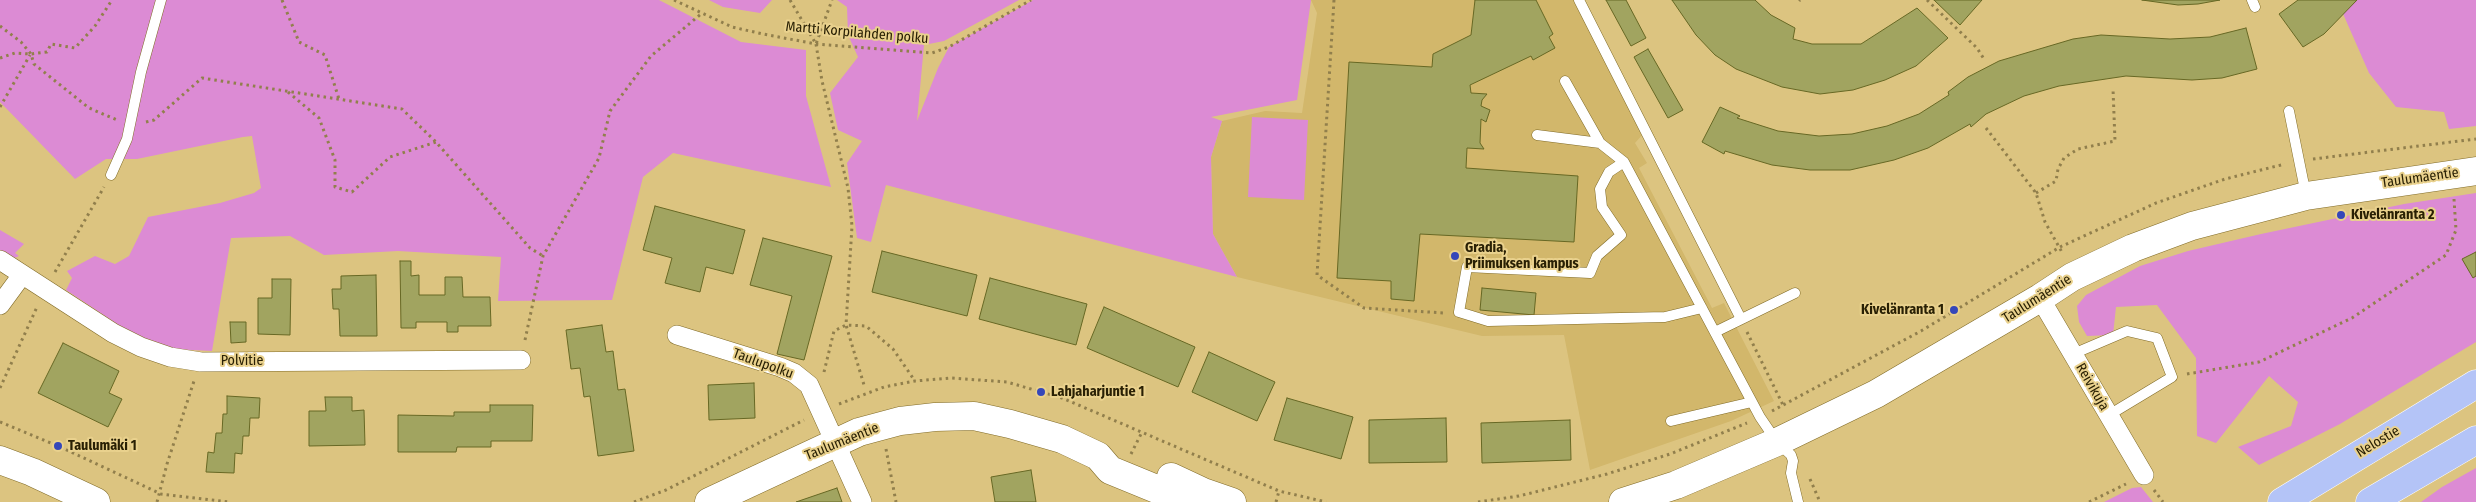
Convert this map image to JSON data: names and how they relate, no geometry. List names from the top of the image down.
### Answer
{
  "streets": {
    "highway": ["Nelostie"],
    "main road": ["Taulumäentie"],
    "street": ["Polvitie", "Taulupolku", "Reivikuja"],
    "path": ["Martti Korpilahden polku"]
  },
  "crossings": [
    ["Taulumäentie", "Taulupolku"],
    ["Taulumäentie", "Reivikuja"]
  ],
  "places": [
    "Kivelänranta 2",
    "Gradia, Priimuksen kampus",
    "Kivelänranta 1",
    "Lahjaharjuntie 1",
    "Taulumäki 1"
  ]
}
